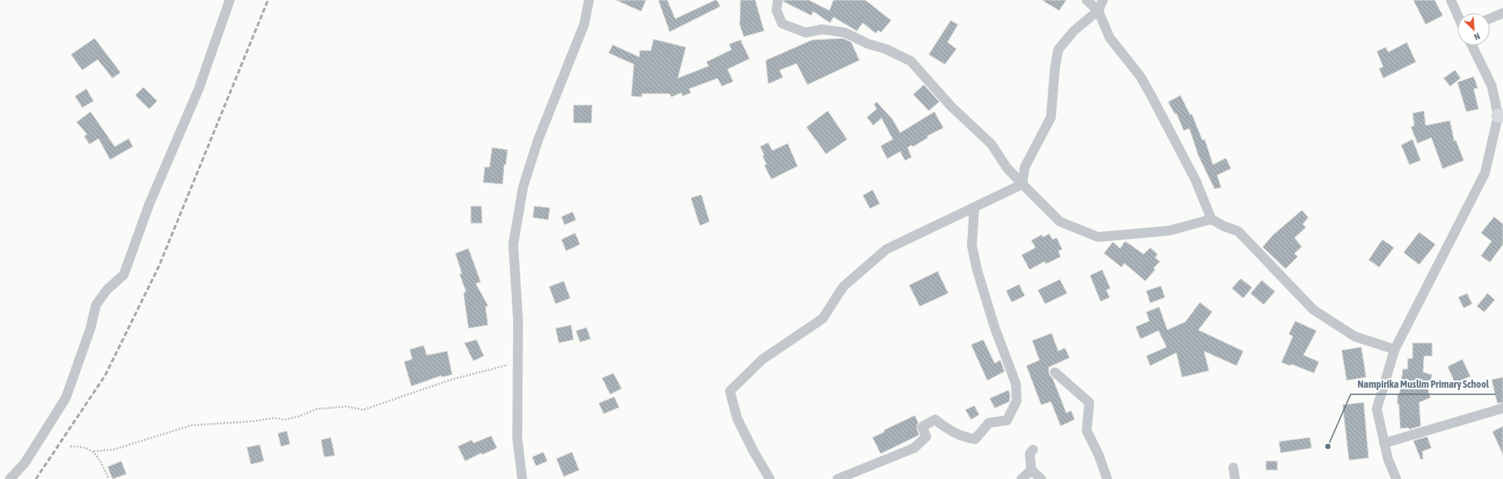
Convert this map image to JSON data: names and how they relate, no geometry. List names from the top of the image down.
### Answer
{
  "places": ["Nampirika Muslim Primary School"],
  "north": "bottom right"
}
